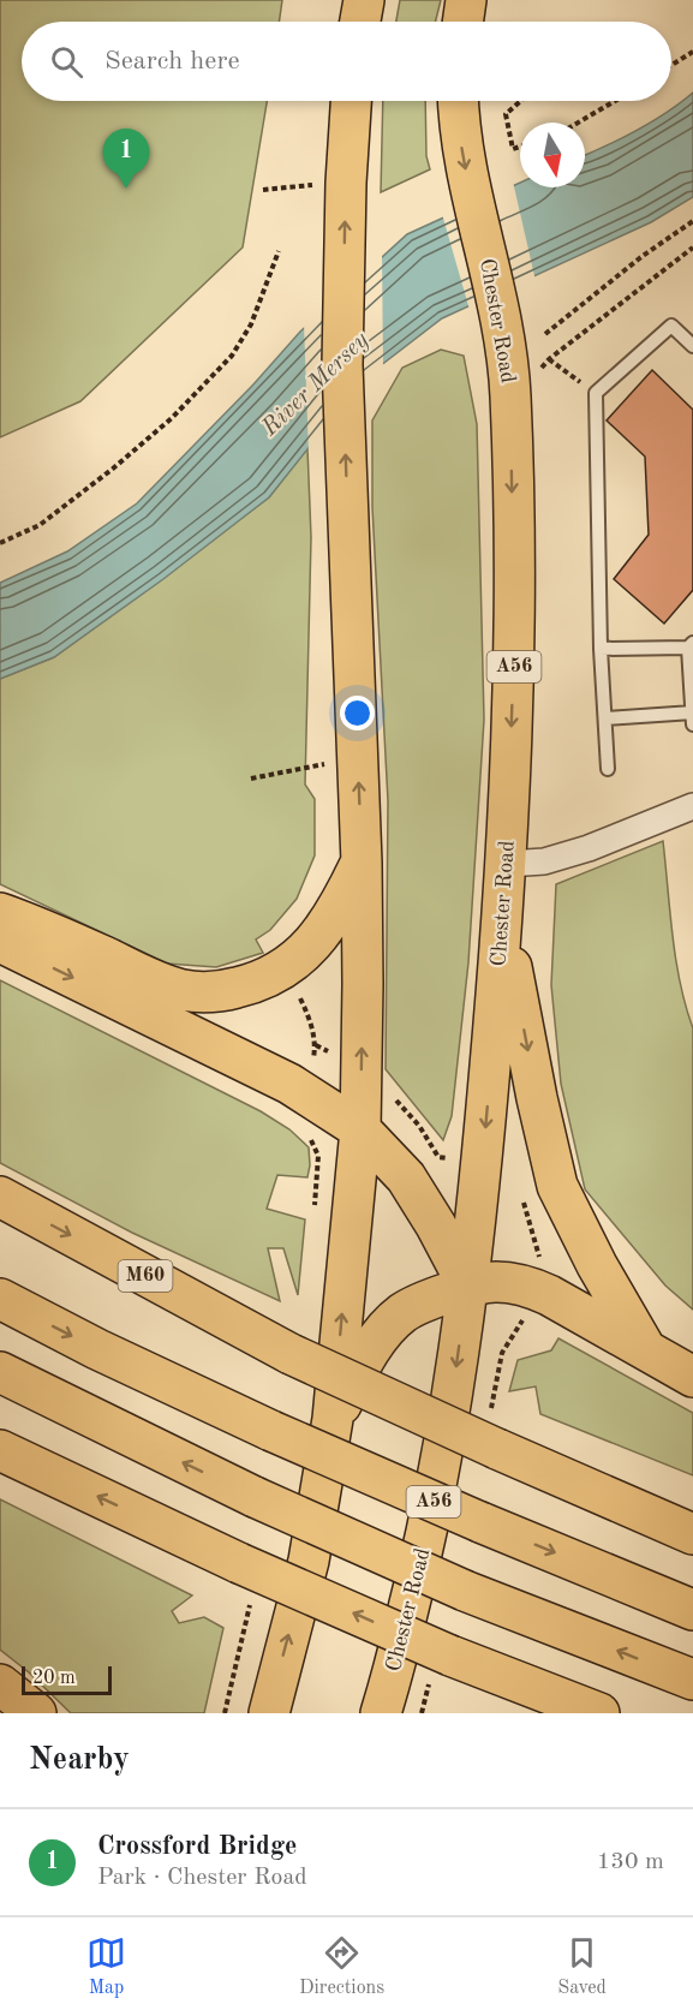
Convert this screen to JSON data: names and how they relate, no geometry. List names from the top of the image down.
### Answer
{
  "streets": {
    "highway": ["Chester Road", "A56", "M60"]
  },
  "water": ["River Mersey"],
  "scale_bar": "20 m",
  "north": "bottom",
  "page": {
    "search": "Search here",
    "pins": "1",
    "scale": "20 m",
    "heading": "Nearby",
    "list": [
      {
        "mark": "1",
        "name": "Crossford Bridge",
        "note": "Park · Chester Road",
        "value": "130 m"
      }
    ],
    "nav": ["Map", "Directions", "Saved"]
  }
}
